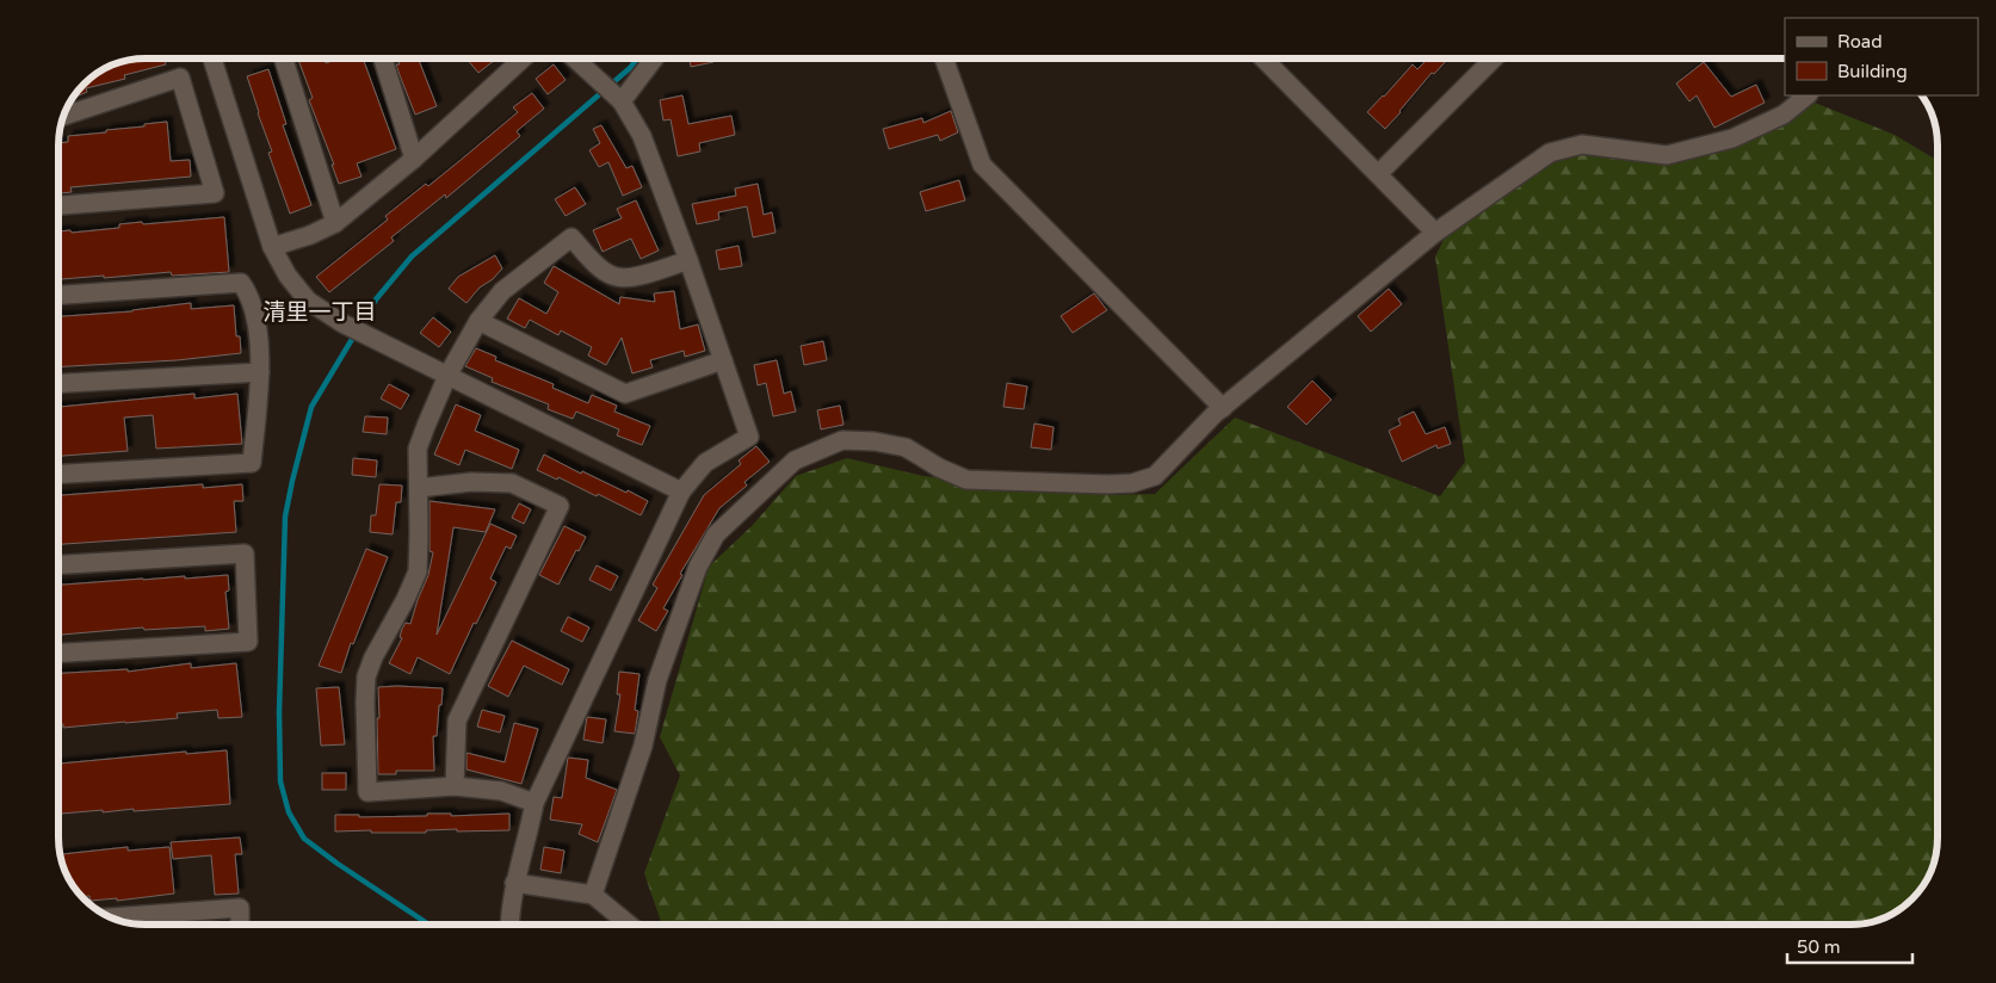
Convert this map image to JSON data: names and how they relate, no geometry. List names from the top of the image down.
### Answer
{
  "districts": ["清里一丁目"],
  "legend": ["Road", "Building"],
  "scale_bar": "50 m"
}
